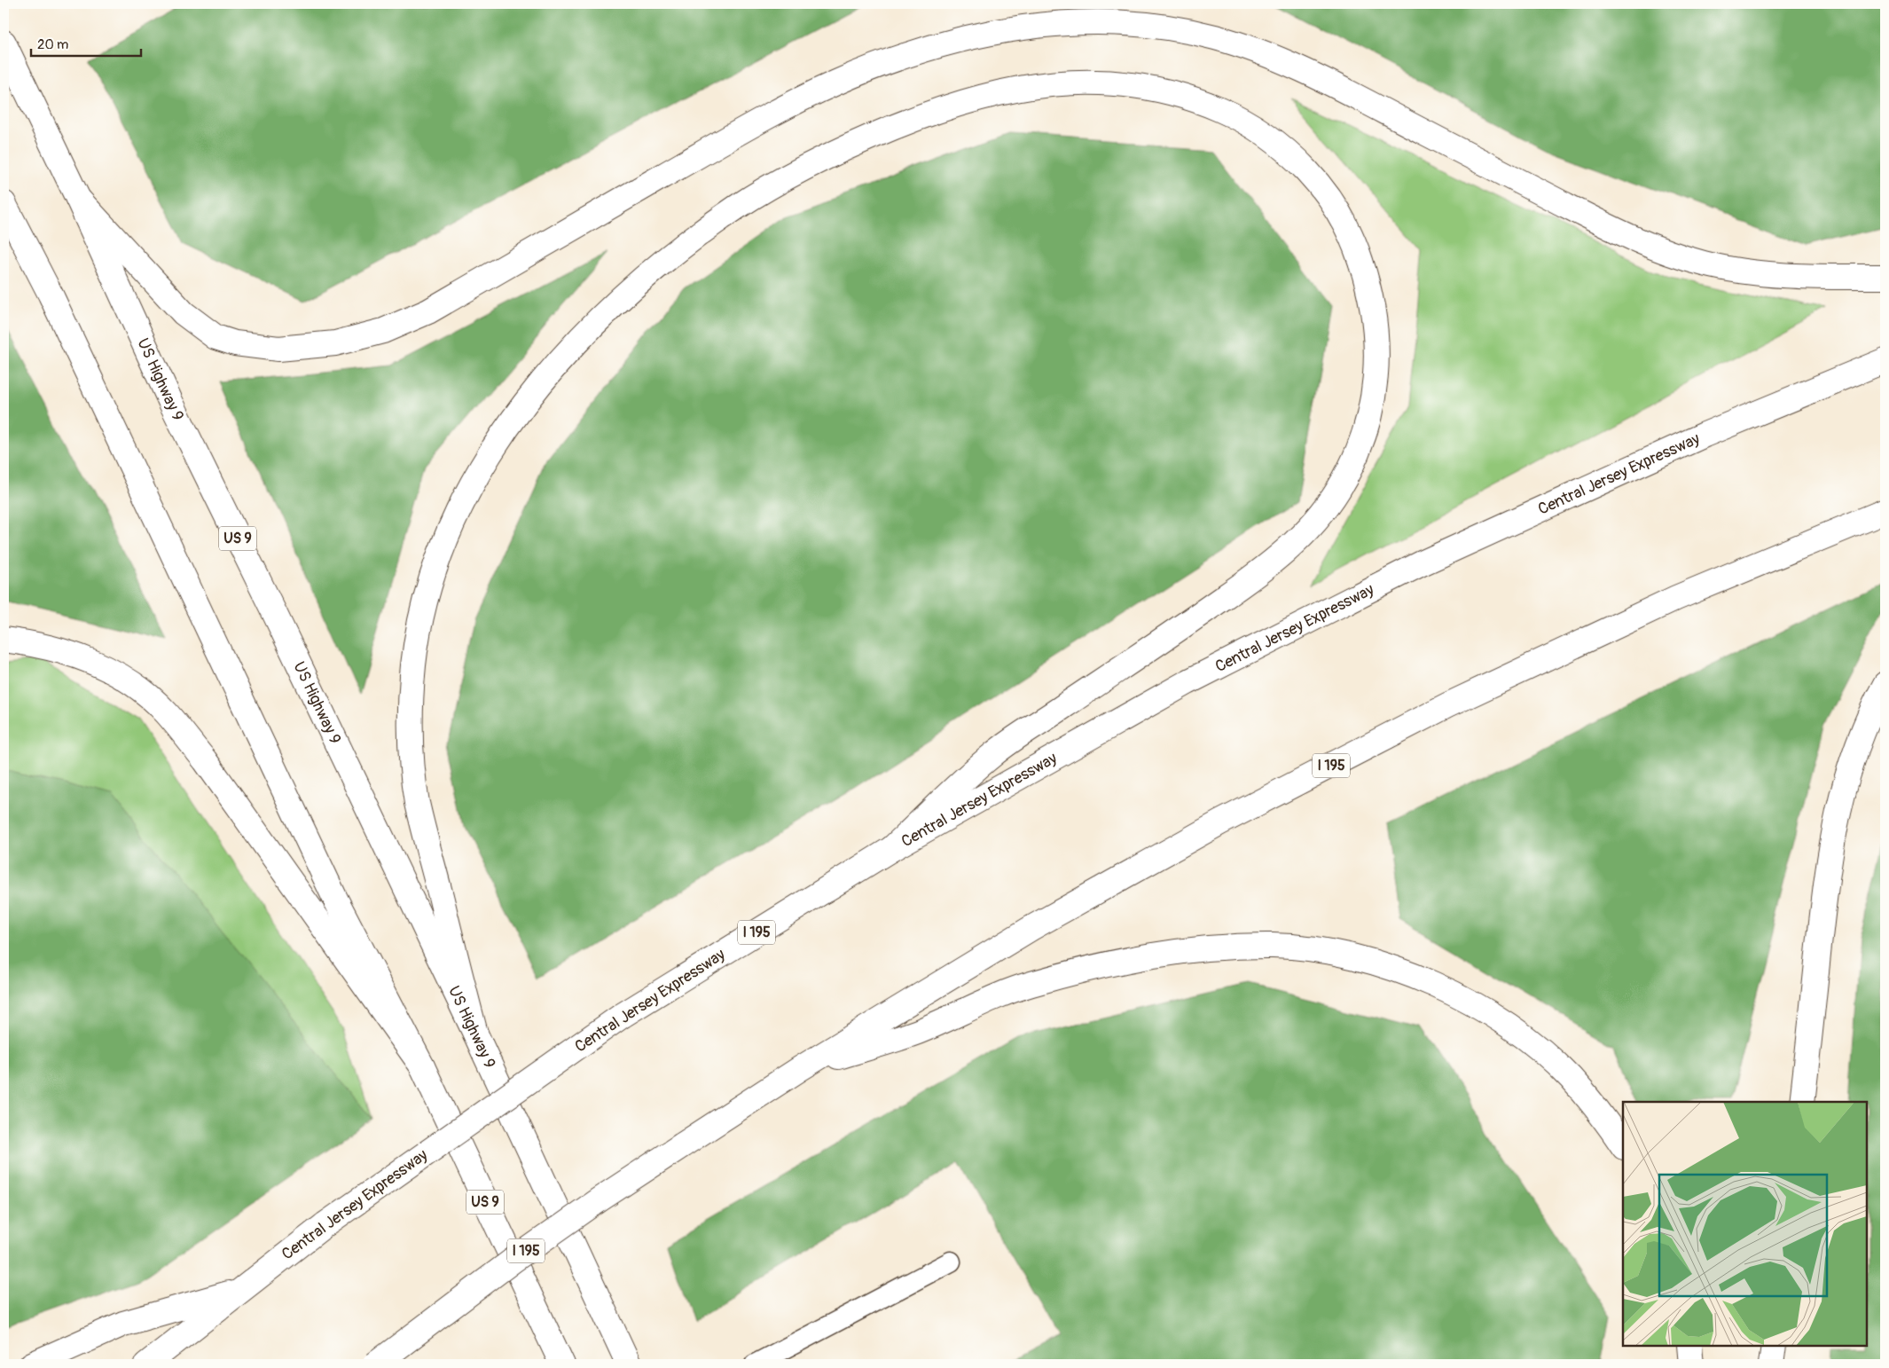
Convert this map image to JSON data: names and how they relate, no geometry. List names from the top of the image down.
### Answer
{
  "streets": {
    "highway": [
      "US Highway 9",
      "Central Jersey Expressway",
      "US 9",
      "I 195"
    ]
  },
  "scale_bar": "20 m"
}
